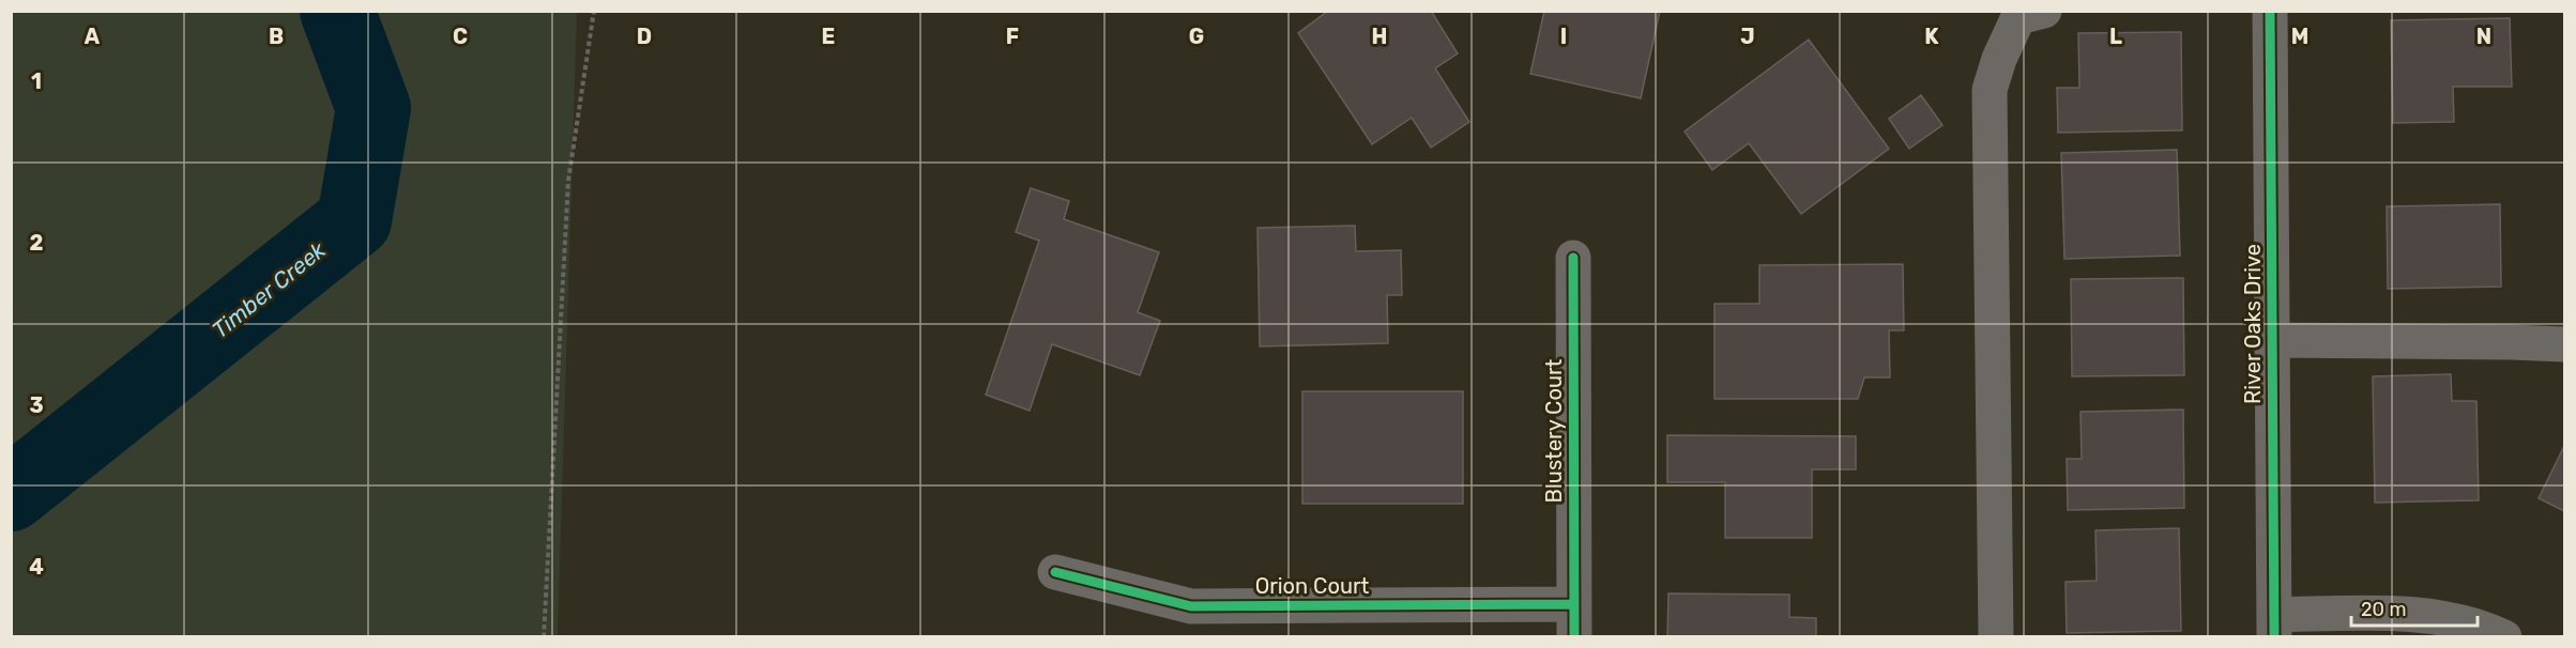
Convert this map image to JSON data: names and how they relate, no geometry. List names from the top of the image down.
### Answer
{
  "streets": {
    "street": ["River Oaks Drive", "Blustery Court", "Orion Court"]
  },
  "crossings": [
    ["Blustery Court", "Orion Court"]
  ],
  "water": ["Timber Creek"],
  "scale_bar": "20 m",
  "grid": {
    "columns": [
      "A",
      "B",
      "C",
      "D",
      "E",
      "F",
      "G",
      "H",
      "I",
      "J",
      "K",
      "L",
      "M",
      "N"
    ],
    "rows": [
      "1",
      "2",
      "3",
      "4"
    ]
  }
}
